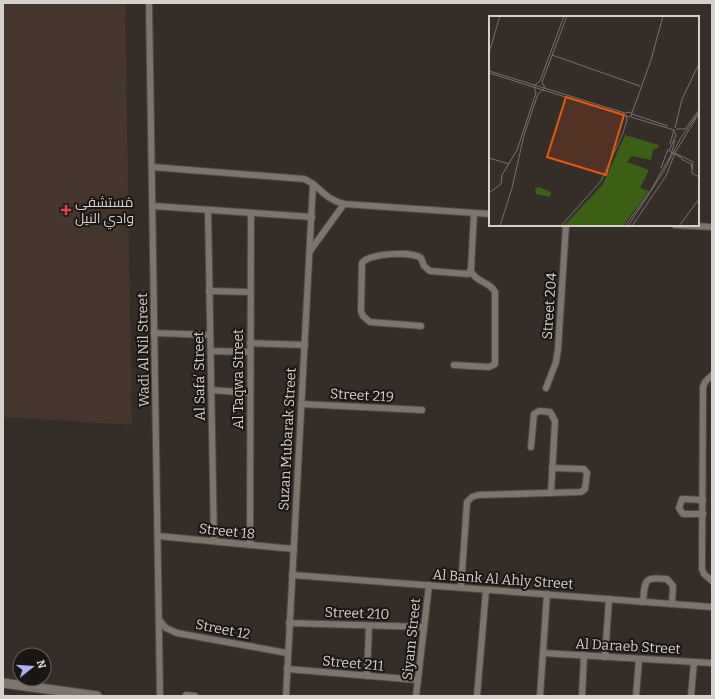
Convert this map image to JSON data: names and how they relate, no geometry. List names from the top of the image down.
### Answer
{
  "streets": {
    "street": [
      "Street 204",
      "Wadi Al Nil Street",
      "Al Safa' Street",
      "Al Taqwa Street",
      "Street 219",
      "Suzan Mubarak Street",
      "Street 18",
      "Al Bank Al Ahly Street",
      "Street 210",
      "Street 12",
      "Siyam Street",
      "Al Daraeb Street",
      "Street 211"
    ]
  },
  "crossings": [
    ["Wadi Al Nil Street", "Street 18"],
    ["Wadi Al Nil Street", "Street 12"],
    ["Al Safa' Street", "Street 18"],
    ["Al Taqwa Street", "Street 18"],
    ["Street 219", "Suzan Mubarak Street"],
    ["Suzan Mubarak Street", "Street 18"],
    ["Suzan Mubarak Street", "Al Bank Al Ahly Street"],
    ["Suzan Mubarak Street", "Street 210"],
    ["Suzan Mubarak Street", "Street 12"],
    ["Suzan Mubarak Street", "Street 211"],
    ["Al Bank Al Ahly Street", "Siyam Street"],
    ["Street 210", "Siyam Street"],
    ["Siyam Street", "Street 211"]
  ],
  "places": {
    "health": ["مُستشفى وادي النيل"]
  },
  "north": "right"
}
